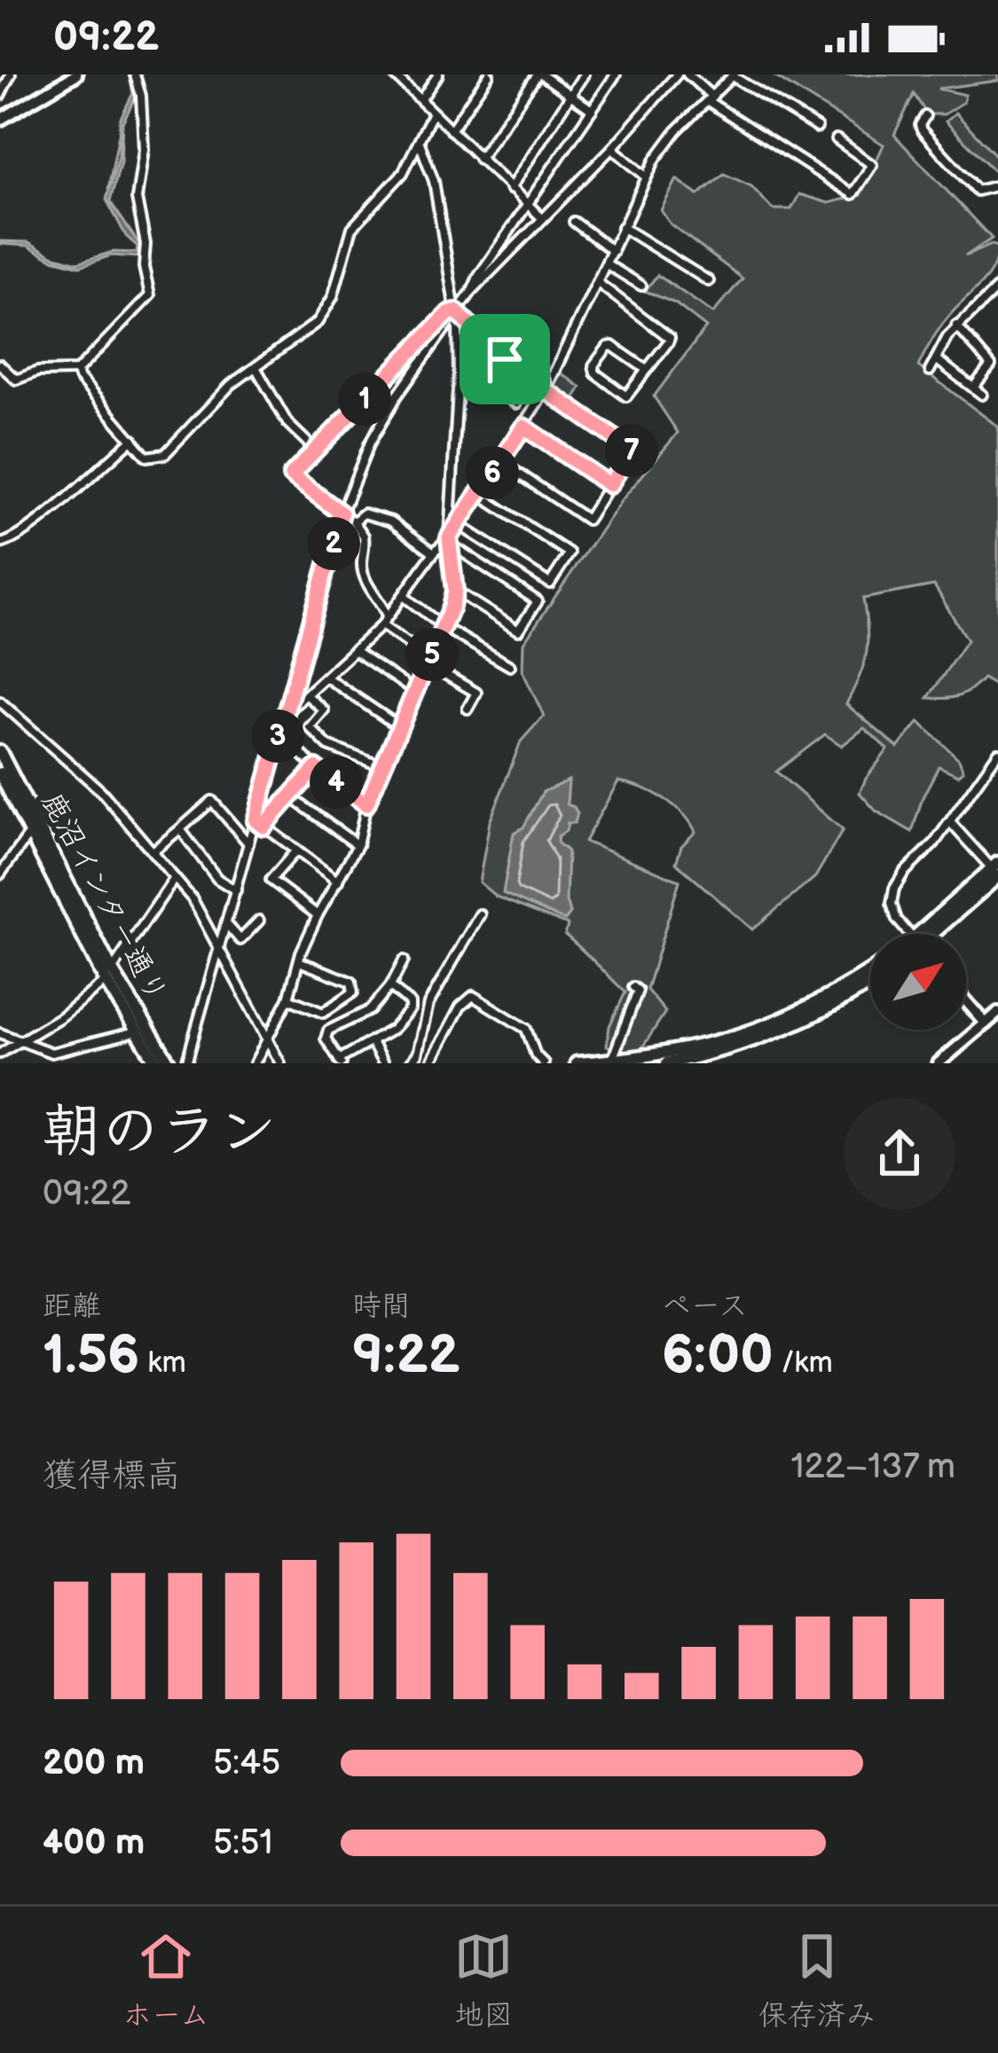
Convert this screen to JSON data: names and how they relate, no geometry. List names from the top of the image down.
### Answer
{
  "streets": {
    "main road": ["鹿沼インター通り"]
  },
  "north": "top right",
  "page": {
    "status": "09:22",
    "pins": [
      "1",
      "7",
      "6",
      "2",
      "5",
      "3",
      "4"
    ],
    "heading": ["朝のラン", "09:22"],
    "stats": [
      ["距離", "1.56 km"],
      ["時間", "9:22"],
      ["ペース", "6:00 /km"]
    ],
    "chart": ["獲得標高", "122–137 m"],
    "list": [
      {
        "name": "200 m",
        "note": "5:45"
      },
      {
        "name": "400 m",
        "note": "5:51"
      }
    ],
    "tabs": ["ホーム", "地図", "保存済み"]
  }
}
